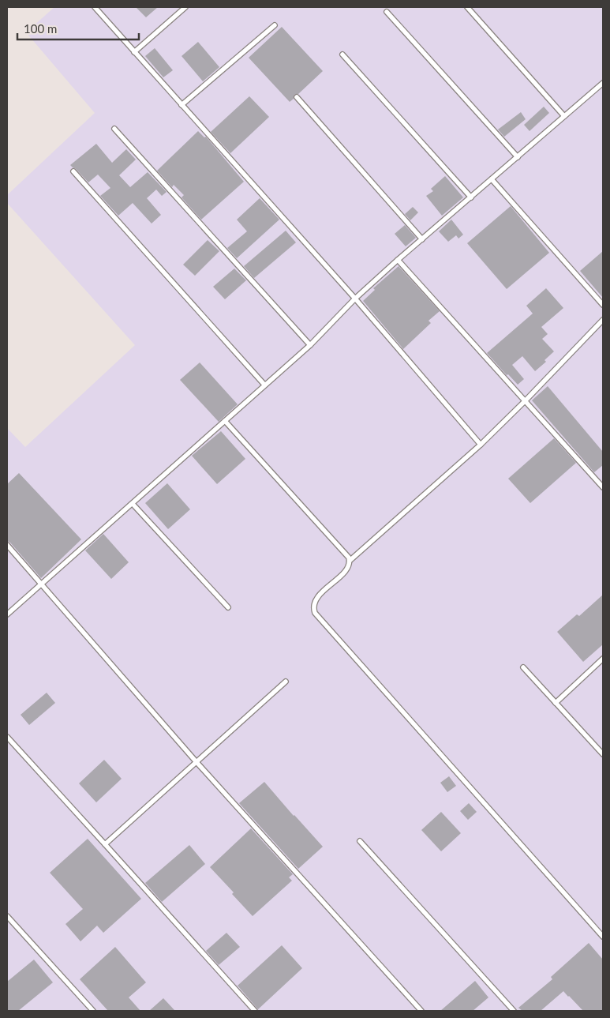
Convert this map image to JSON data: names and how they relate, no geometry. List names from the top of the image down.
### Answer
{
  "scale_bar": "100 m"
}
